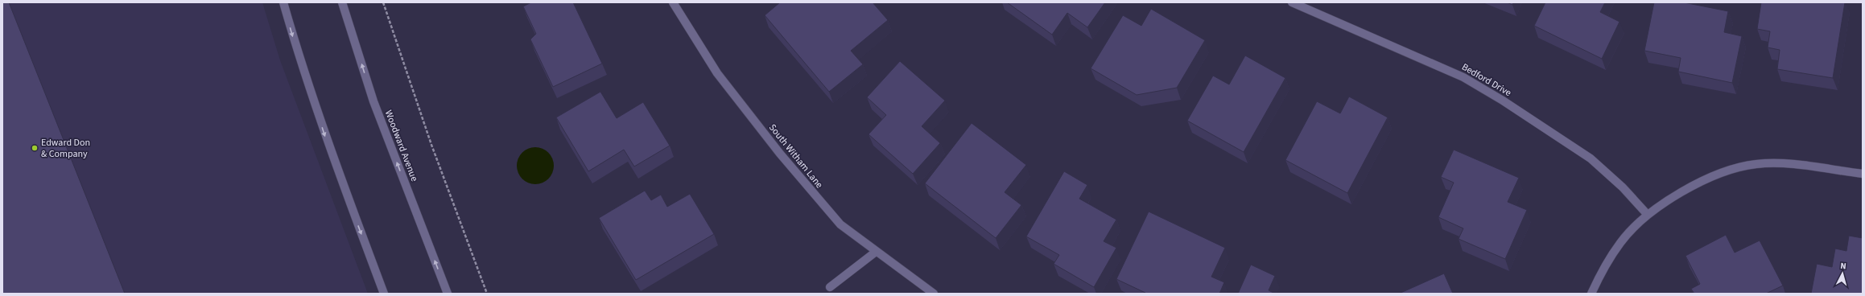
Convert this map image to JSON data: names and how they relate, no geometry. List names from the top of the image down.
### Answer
{
  "streets": {
    "street": ["Bedford Drive", "Woodward Avenue", "South Witham Lane"]
  },
  "places": ["Edward Don & Company"],
  "north": "top"
}
